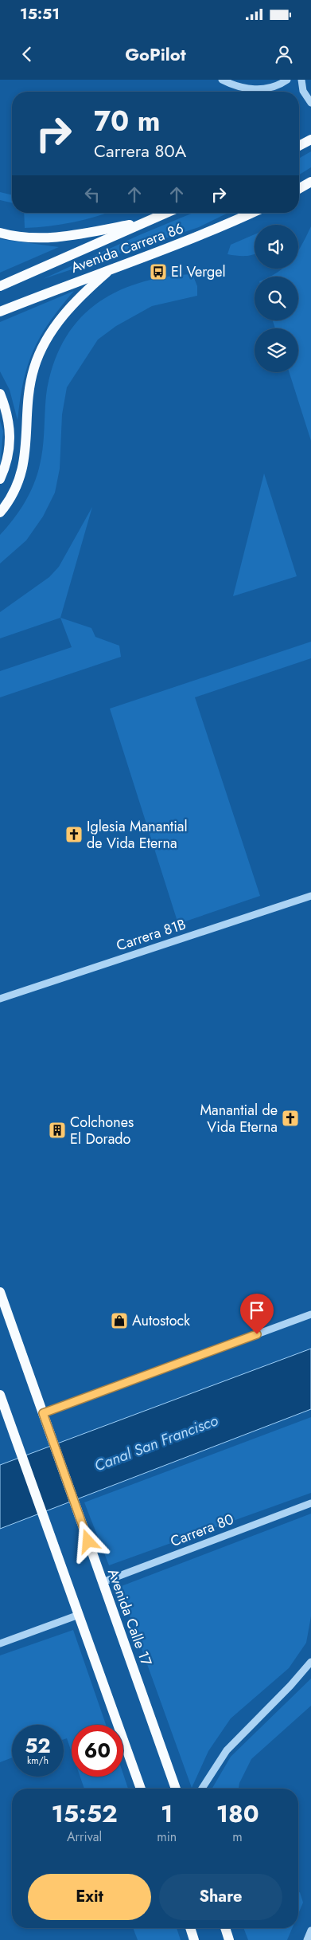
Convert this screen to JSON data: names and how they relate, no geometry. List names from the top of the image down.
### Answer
{
  "streets": {
    "main road": ["Avenida Carrera 86", "Avenida Calle 17"],
    "street": ["Carrera 81B", "Carrera 80"]
  },
  "crossings": [
    ["Carrera 80", "Avenida Calle 17"]
  ],
  "water": ["Canal San Francisco"],
  "places": {
    "bus stop": ["El Vergel"],
    "church": ["Iglesia Manantial de Vida Eterna", "Manantial de Vida Eterna"],
    "building": ["Colchones El Dorado"],
    "shop": ["Autostock"]
  },
  "page": {
    "status": "15:51",
    "header": "GoPilot",
    "turn": ["70 m", "Carrera 80A"],
    "speed": "52 km/h",
    "limit": "60",
    "eta": [
      "15:52",
      "Arrival",
      "1",
      "min",
      "180",
      "m"
    ],
    "buttons": ["Exit", "Share"]
  }
}
